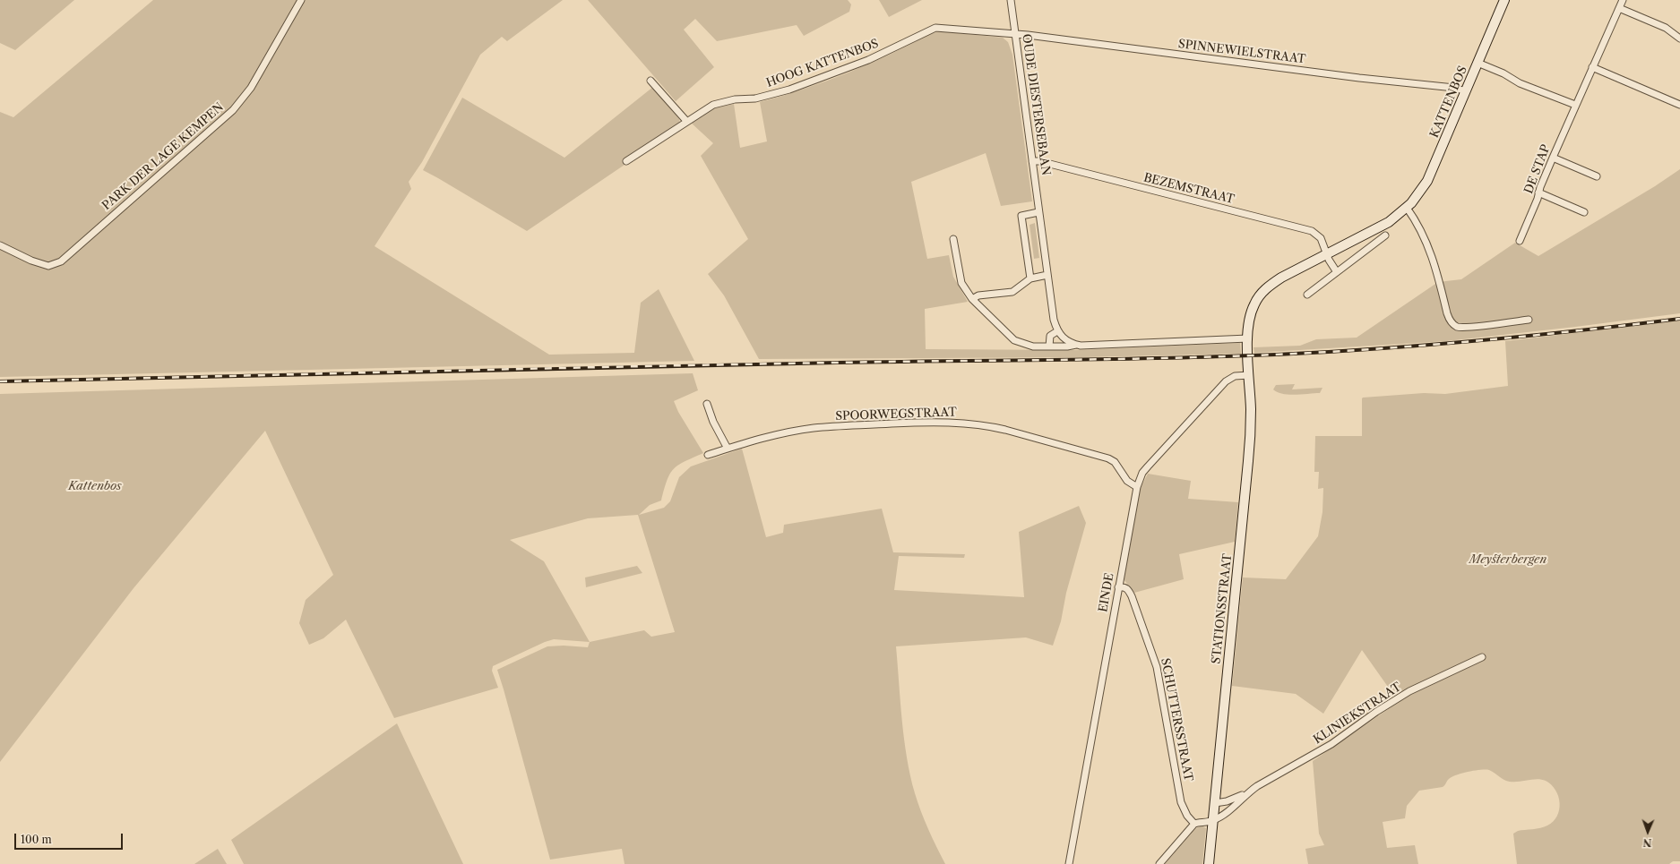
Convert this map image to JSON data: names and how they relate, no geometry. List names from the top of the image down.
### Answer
{
  "streets": {
    "main road": ["KATTENBOS", "STATIONSSTRAAT"],
    "street": [
      "SPINNEWIELSTRAAT",
      "HOOG KATTENBOS",
      "OUDE DIESTERSEBAAN",
      "PARK DER LAGE KEMPEN",
      "DE STAP",
      "BEZEMSTRAAT",
      "SPOORWEGSTRAAT",
      "EINDE",
      "KLINIEKSTRAAT",
      "SCHUTTERSSTRAAT"
    ]
  },
  "crossings": [
    ["SPINNEWIELSTRAAT", "HOOG KATTENBOS"],
    ["SPINNEWIELSTRAAT", "KATTENBOS"],
    ["SPINNEWIELSTRAAT", "OUDE DIESTERSEBAAN"],
    ["HOOG KATTENBOS", "OUDE DIESTERSEBAAN"],
    ["KATTENBOS", "BEZEMSTRAAT"],
    ["KATTENBOS", "STATIONSSTRAAT"],
    ["OUDE DIESTERSEBAAN", "BEZEMSTRAAT"],
    ["SPOORWEGSTRAAT", "EINDE"],
    ["EINDE", "STATIONSSTRAAT"],
    ["EINDE", "SCHUTTERSSTRAAT"],
    ["STATIONSSTRAAT", "KLINIEKSTRAAT"]
  ],
  "parks": ["Kattenbos", "Meysterbergen"],
  "scale_bar": "100 m",
  "north": "bottom"
}
